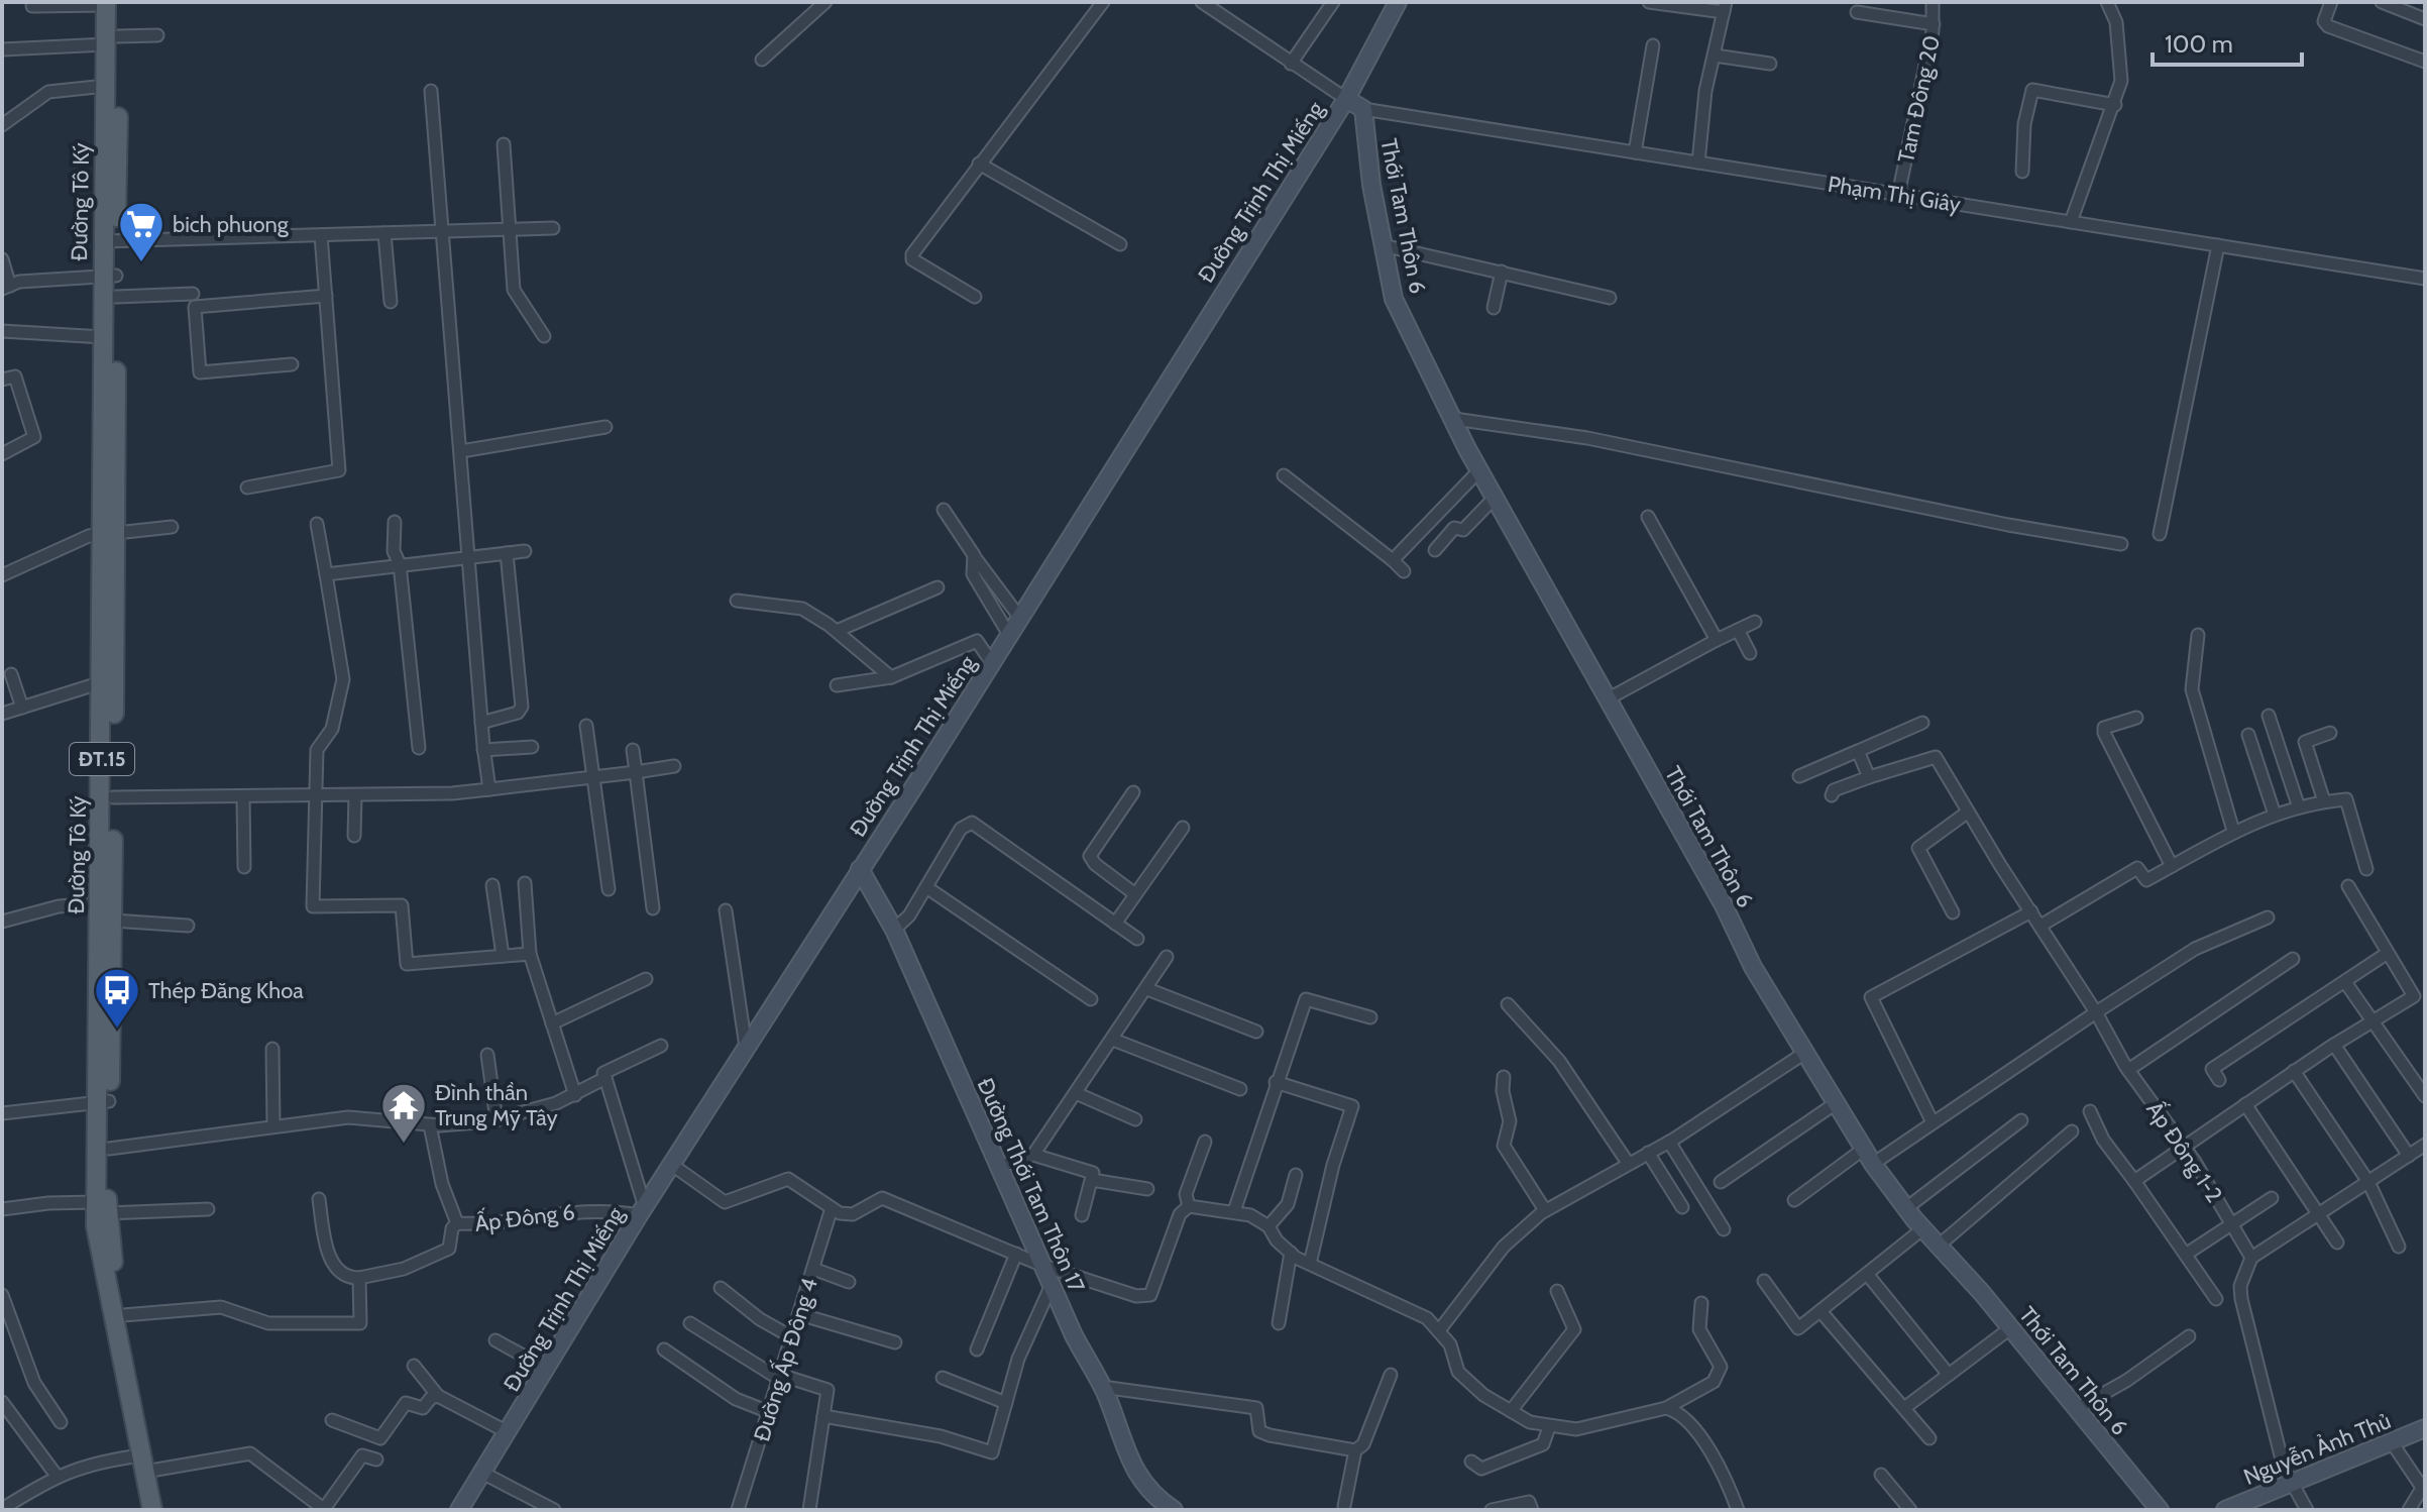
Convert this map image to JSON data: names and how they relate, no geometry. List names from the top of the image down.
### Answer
{
  "streets": {
    "main road": ["Đường Tô Ký", "ĐT.15"],
    "street": [
      "Tam Đông 20",
      "Đường Trịnh Thị Miếng",
      "Phạm Thị Giây",
      "Thới Tam Thôn 6",
      "Ấp Đông 1-2",
      "Đường Thới Tam Thôn 17",
      "Ấp Đông 6",
      "Đường Ấp Đông 4",
      "Nguyễn Ảnh Thủ"
    ]
  },
  "crossings": [
    ["Tam Đông 20", "Phạm Thị Giây"],
    ["Đường Trịnh Thị Miếng", "Đường Thới Tam Thôn 17"],
    ["Đường Trịnh Thị Miếng", "Ấp Đông 6"],
    ["Phạm Thị Giây", "Thới Tam Thôn 6"]
  ],
  "places": {
    "supermarket": ["bich phuong"],
    "bus stop": ["Thép Đăng Khoa"],
    "temple": ["Đình thần Trung Mỹ Tây"]
  },
  "scale_bar": "100 m"
}
